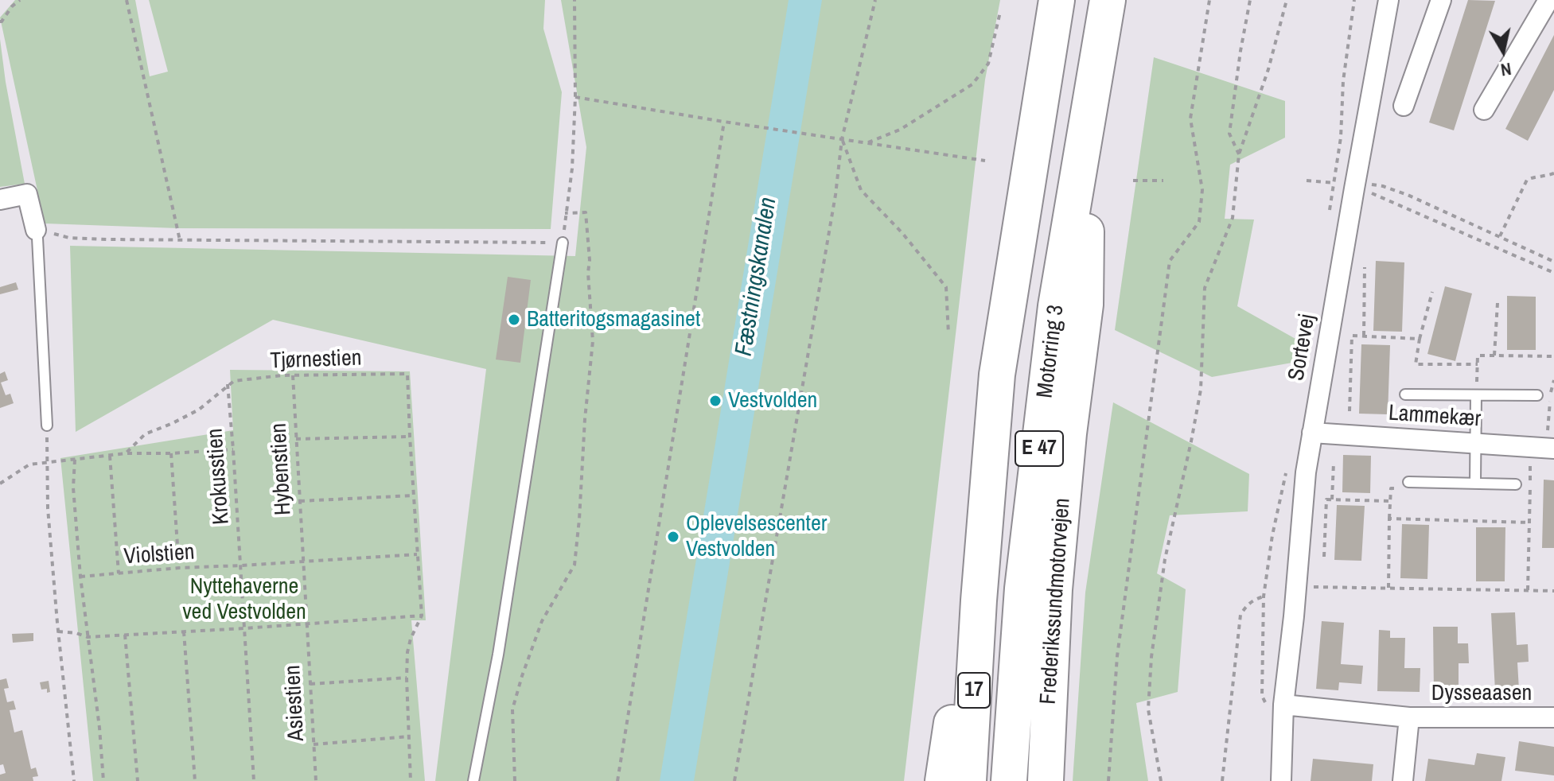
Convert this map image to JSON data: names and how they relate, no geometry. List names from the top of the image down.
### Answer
{
  "streets": {
    "highway": [
      "Motorring 3",
      "E 47",
      "Frederikssundmotorvejen",
      "17"
    ],
    "street": ["Sortevej", "Lammekær", "Dysseaasen"],
    "path": [
      "Tjørnestien",
      "Hybenstien",
      "Krokusstien",
      "Violstien",
      "Asiestien"
    ]
  },
  "crossings": [
    ["Sortevej", "Lammekær"],
    ["Sortevej", "Dysseaasen"],
    ["Motorring 3", "Frederikssundmotorvejen"],
    ["Tjørnestien", "Hybenstien"],
    ["Tjørnestien", "Krokusstien"],
    ["E 47", "17"],
    ["Hybenstien", "Violstien"],
    ["Hybenstien", "Asiestien"],
    ["Krokusstien", "Violstien"]
  ],
  "water": ["Fæstningskanalen"],
  "parks": ["Nyttehaverne ved Vestvolden"],
  "places": ["Batteritogsmagasinet", "Vestvolden", "Oplevelsescenter Vestvolden"],
  "north": "bottom"
}
